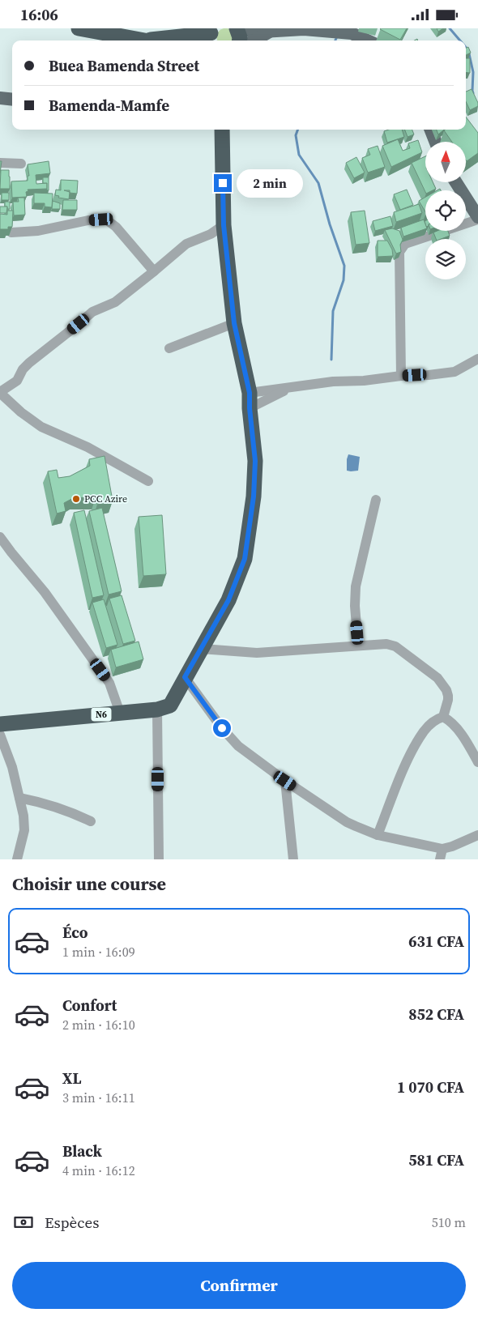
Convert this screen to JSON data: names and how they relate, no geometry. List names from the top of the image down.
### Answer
{
  "streets": {
    "highway": ["N6"]
  },
  "places": ["PCC Azire"],
  "north": "top",
  "page": {
    "status": "16:06",
    "banner": ["Buea Bamenda Street", "Bamenda-Mamfe"],
    "bubble": "2 min",
    "heading": "Choisir une course",
    "list": [
      {
        "name": "Éco",
        "note": "1 min · 16:09",
        "value": "631 CFA"
      },
      {
        "name": "Confort",
        "note": "2 min · 16:10",
        "value": "852 CFA"
      },
      {
        "name": "XL",
        "note": "3 min · 16:11",
        "value": "1 070 CFA"
      },
      {
        "name": "Black",
        "note": "4 min · 16:12",
        "value": "581 CFA"
      }
    ],
    "pay": ["Espèces", "510 m"],
    "buttons": "Confirmer"
  }
}
